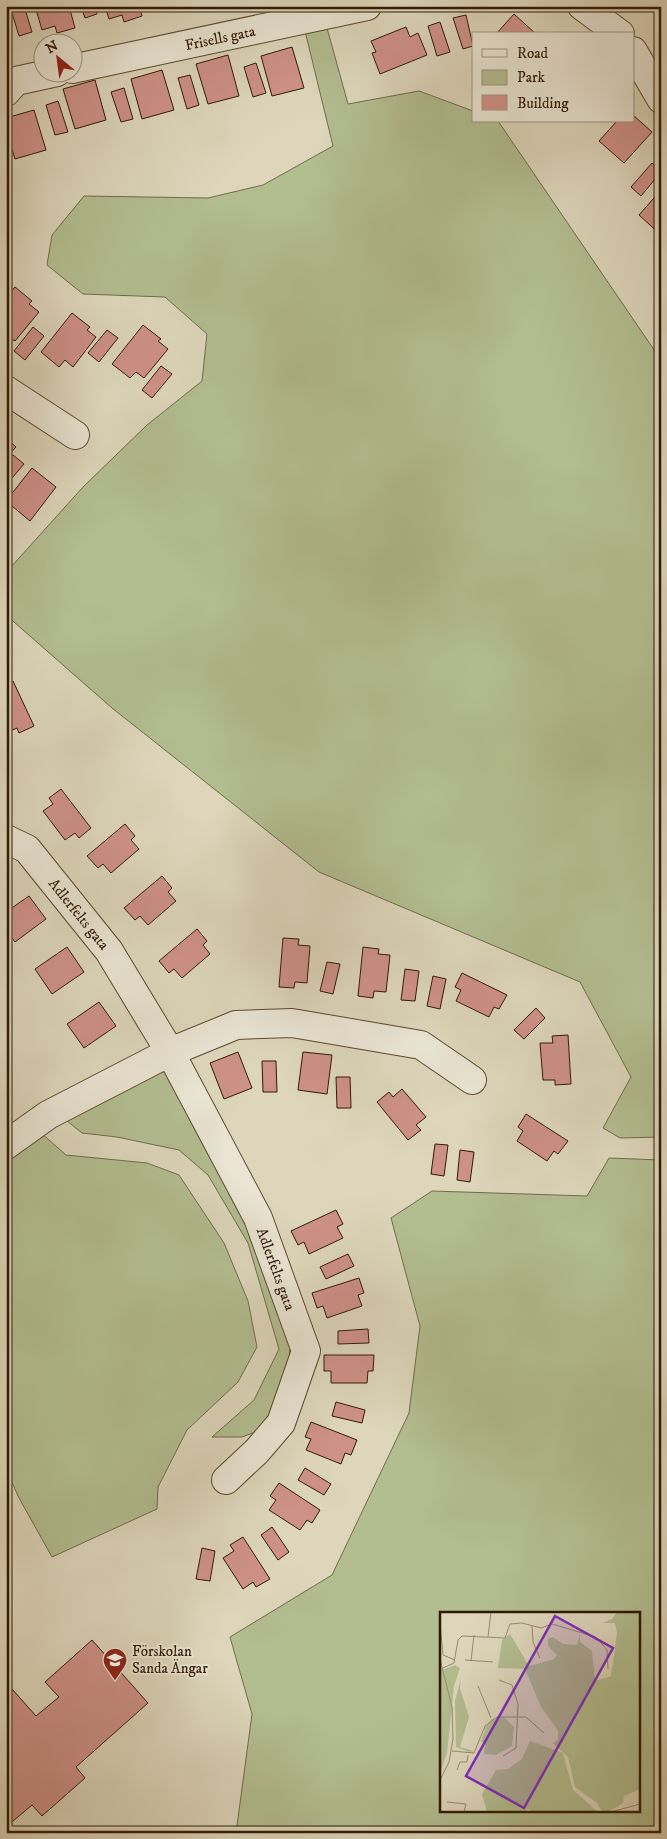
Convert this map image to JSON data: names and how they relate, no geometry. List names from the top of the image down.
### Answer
{
  "streets": {
    "street": ["Frisells gata", "Adlerfelts gata"]
  },
  "places": {
    "school or university": ["Förskolan Sanda Ängar"]
  },
  "legend": ["Road", "Park", "Building"],
  "north": "top left"
}
